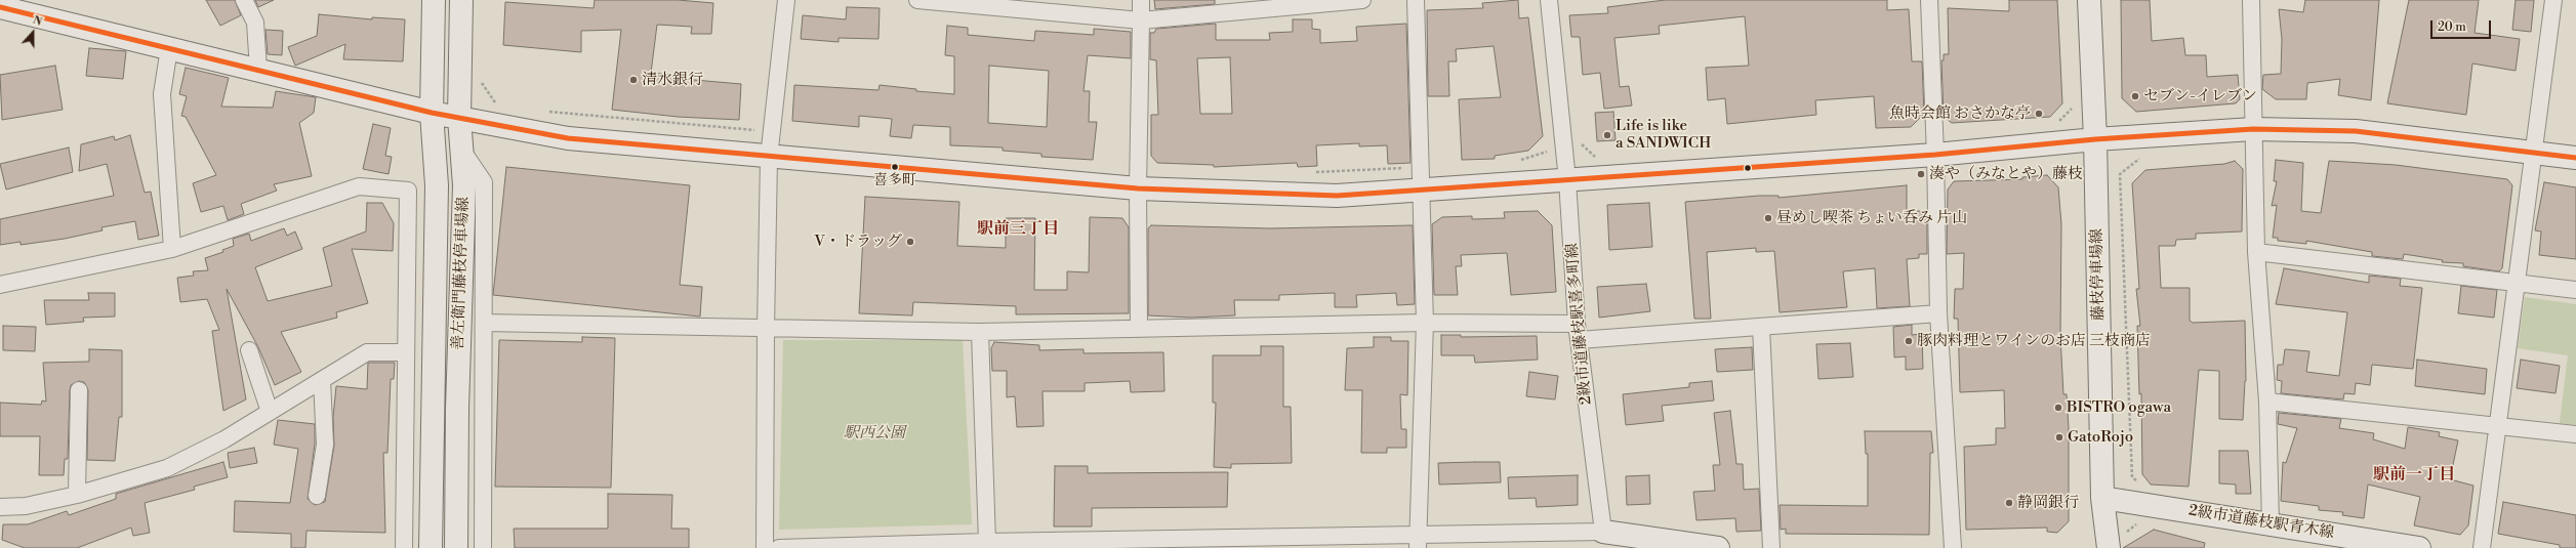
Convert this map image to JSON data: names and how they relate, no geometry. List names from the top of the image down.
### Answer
{
  "streets": {
    "main road": ["善左衛門藤枝停車場線", "藤枝停車場線", "2級市道藤枝駅青木線"],
    "street": ["2級市道藤枝駅喜多町線"]
  },
  "crossings": [
    ["藤枝停車場線", "2級市道藤枝駅青木線"]
  ],
  "districts": ["駅前三丁目", "駅前一丁目"],
  "parks": ["駅西公園"],
  "places": [
    "清水銀行",
    "セブン-イレブン",
    "魚時会館 おさかな亭",
    "Life is like a SANDWICH",
    "喜多町",
    "湊や（みなとや）藤枝",
    "昼めし喫茶 ちょい呑み 片山",
    "V・ドラッグ",
    "豚肉料理とワインのお店 三枝商店",
    "BISTRO ogawa",
    "GatoRojo",
    "静岡銀行"
  ],
  "scale_bar": "20 m",
  "north": "top"
}
